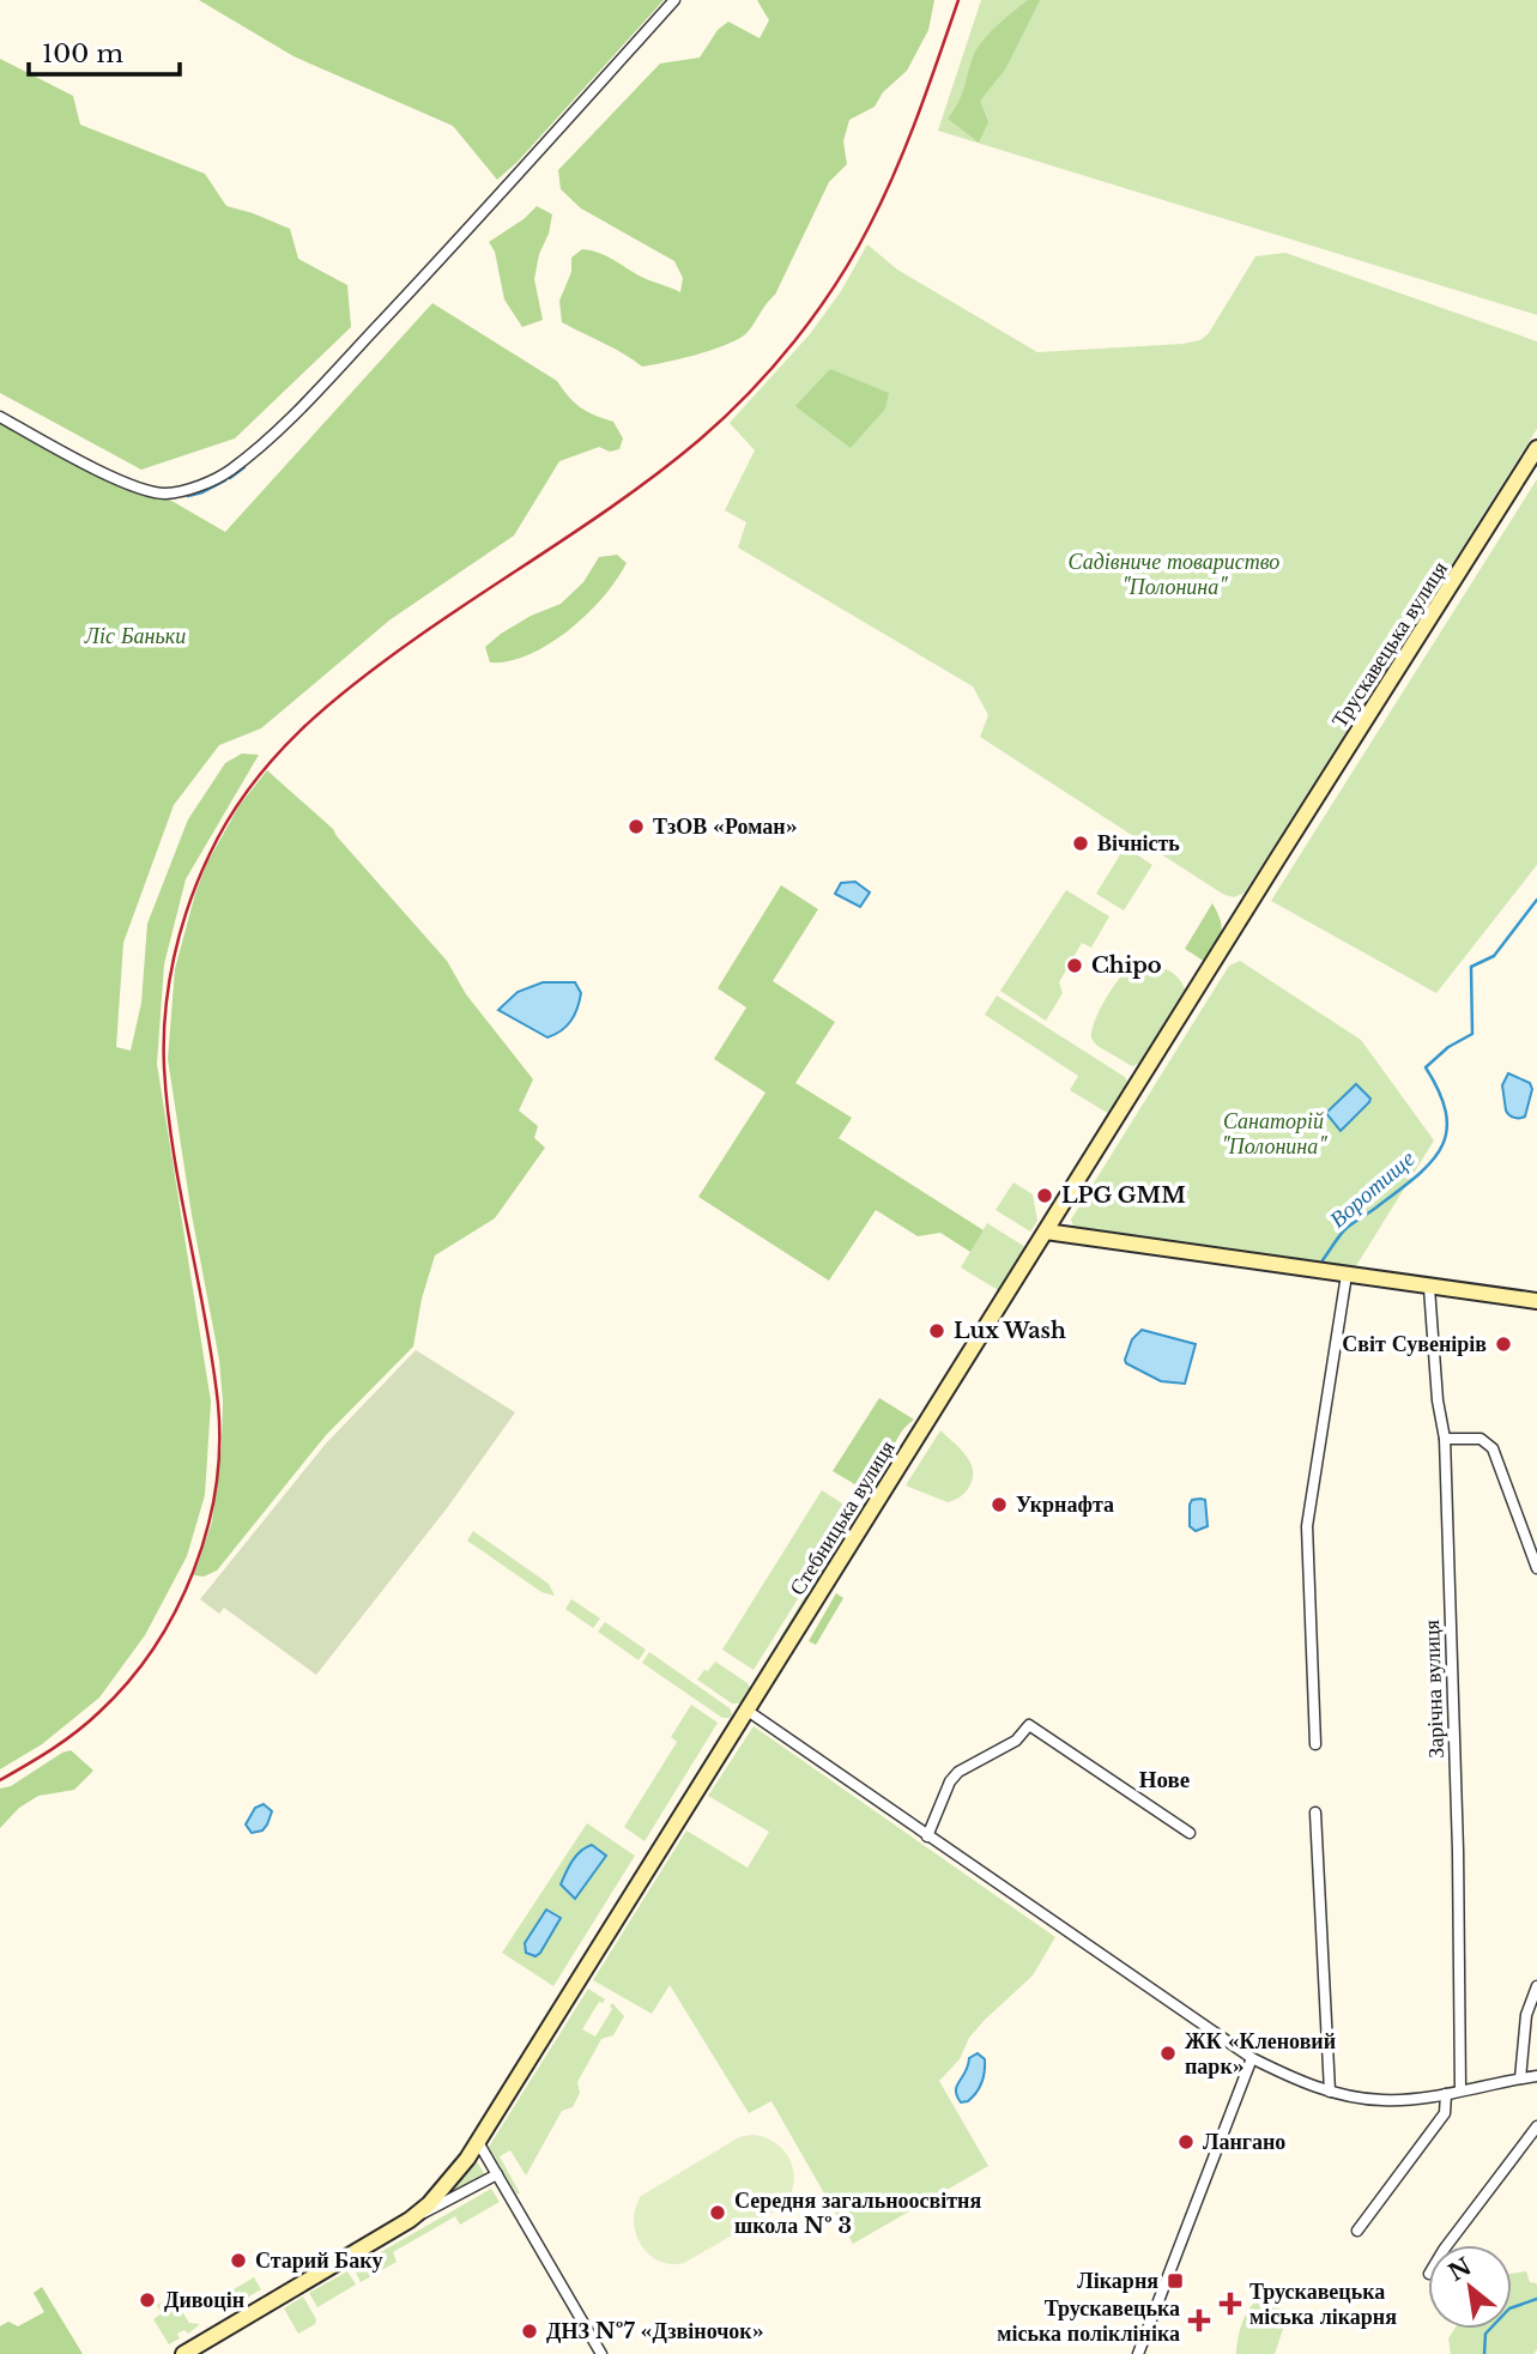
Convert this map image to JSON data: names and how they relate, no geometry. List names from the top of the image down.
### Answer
{
  "streets": {
    "street": ["Трускавецька вулиця", "Стебницька вулиця", "Зарічна вулиця"]
  },
  "crossings": [
    ["Трускавецька вулиця", "Стебницька вулиця"]
  ],
  "districts": ["Нове"],
  "water": ["Воротище"],
  "parks": ["Садівниче товариство \"Полонина\"", "Ліс Баньки", "Санаторій \"Полонина\""],
  "places": {
    "other": [
      "ТзОВ «Роман»",
      "Вічність",
      "Chipo",
      "LPG GMM",
      "Lux Wash",
      "Світ Сувенірів",
      "Укрнафта",
      "ЖК «Кленовий парк»",
      "Лангано",
      "Середня загальноосвітня школа № 3",
      "Старий Баку",
      "Дивоцін",
      "ДНЗ №7 «Дзвіночок»"
    ],
    "transit": ["Лікарня"],
    "health": ["Трускавецька міська лікарня", "Трускавецька міська поліклініка"]
  },
  "scale_bar": "100 m",
  "north": "top left"
}
